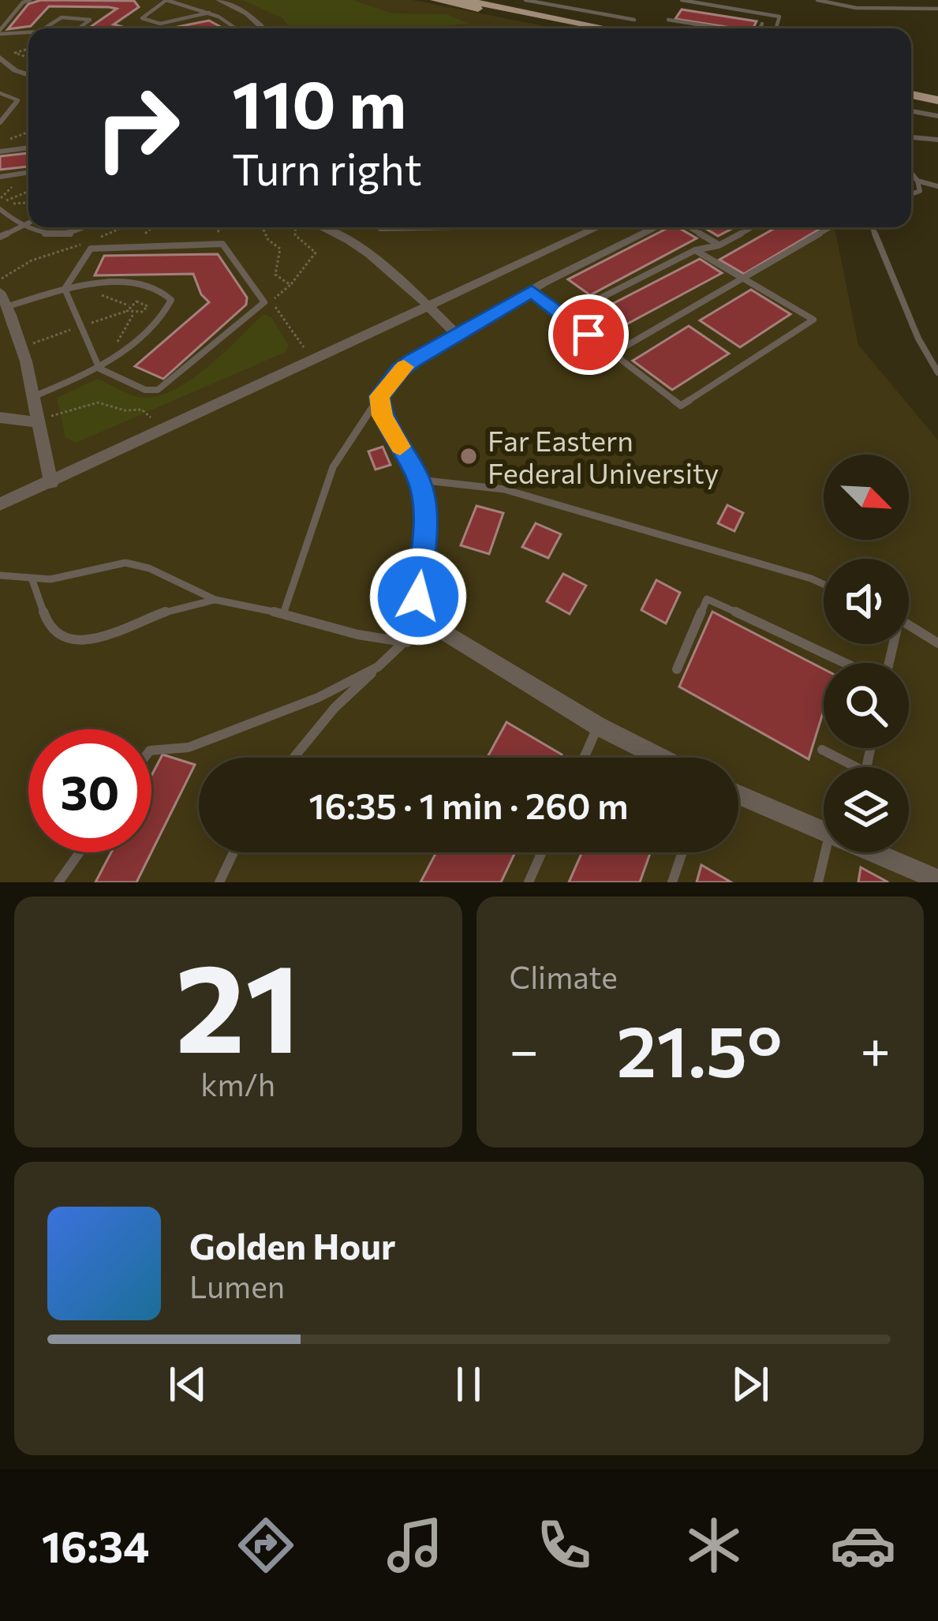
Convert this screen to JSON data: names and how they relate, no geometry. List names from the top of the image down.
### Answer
{
  "places": ["Far Eastern Federal University"],
  "north": "bottom right",
  "page": {
    "turn": ["110 m", "Turn right"],
    "limit": "30",
    "trip": "16:35 · 1 min · 260 m",
    "tile": [
      ["21", "km/h"],
      "Climate"
    ],
    "heat": ["−", "21.5°", "+"],
    "song": ["Golden Hour", "Lumen"],
    "tabs": "16:34"
  }
}
